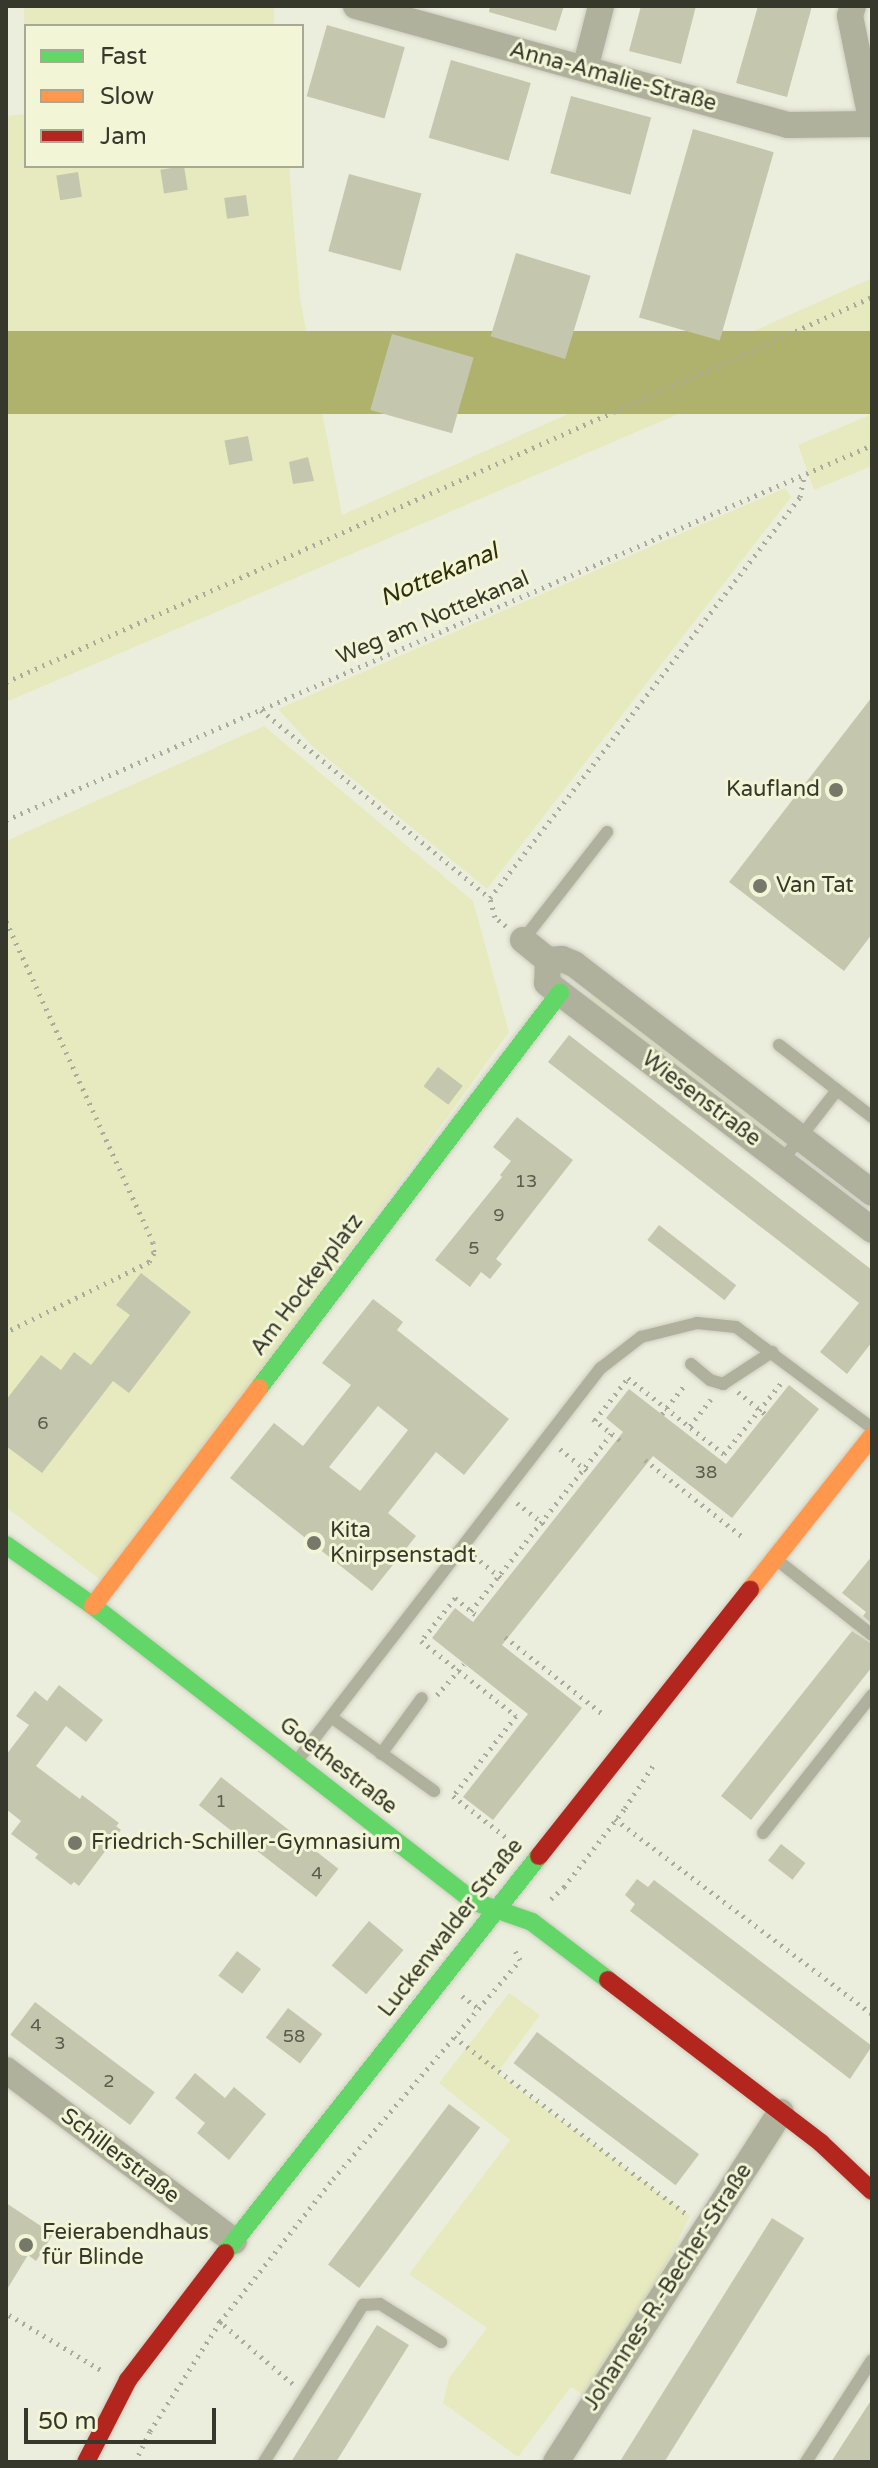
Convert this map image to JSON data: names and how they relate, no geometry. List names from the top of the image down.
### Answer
{
  "streets": {
    "street": [
      "Anna-Amalie-Straße",
      "Wiesenstraße",
      "Am Hockeyplatz",
      "Goethestraße",
      "Luckenwalder Straße",
      "Schillerstraße",
      "Johannes-R.-Becher-Straße"
    ],
    "path": ["Weg am Nottekanal"]
  },
  "crossings": [
    ["Wiesenstraße", "Am Hockeyplatz"],
    ["Am Hockeyplatz", "Goethestraße"],
    ["Goethestraße", "Luckenwalder Straße"],
    ["Goethestraße", "Johannes-R.-Becher-Straße"],
    ["Luckenwalder Straße", "Schillerstraße"]
  ],
  "water": ["Nottekanal"],
  "places": [
    "Kaufland",
    "Van Tat",
    "Kita Knirpsenstadt",
    "Friedrich-Schiller-Gymnasium",
    "Feierabendhaus für Blinde"
  ],
  "house_numbers": [
    "13",
    "9",
    "5",
    "6",
    "38",
    "1",
    "4",
    "4",
    "58",
    "3",
    "2"
  ],
  "legend": ["Fast", "Slow", "Jam"],
  "scale_bar": "50 m"
}
